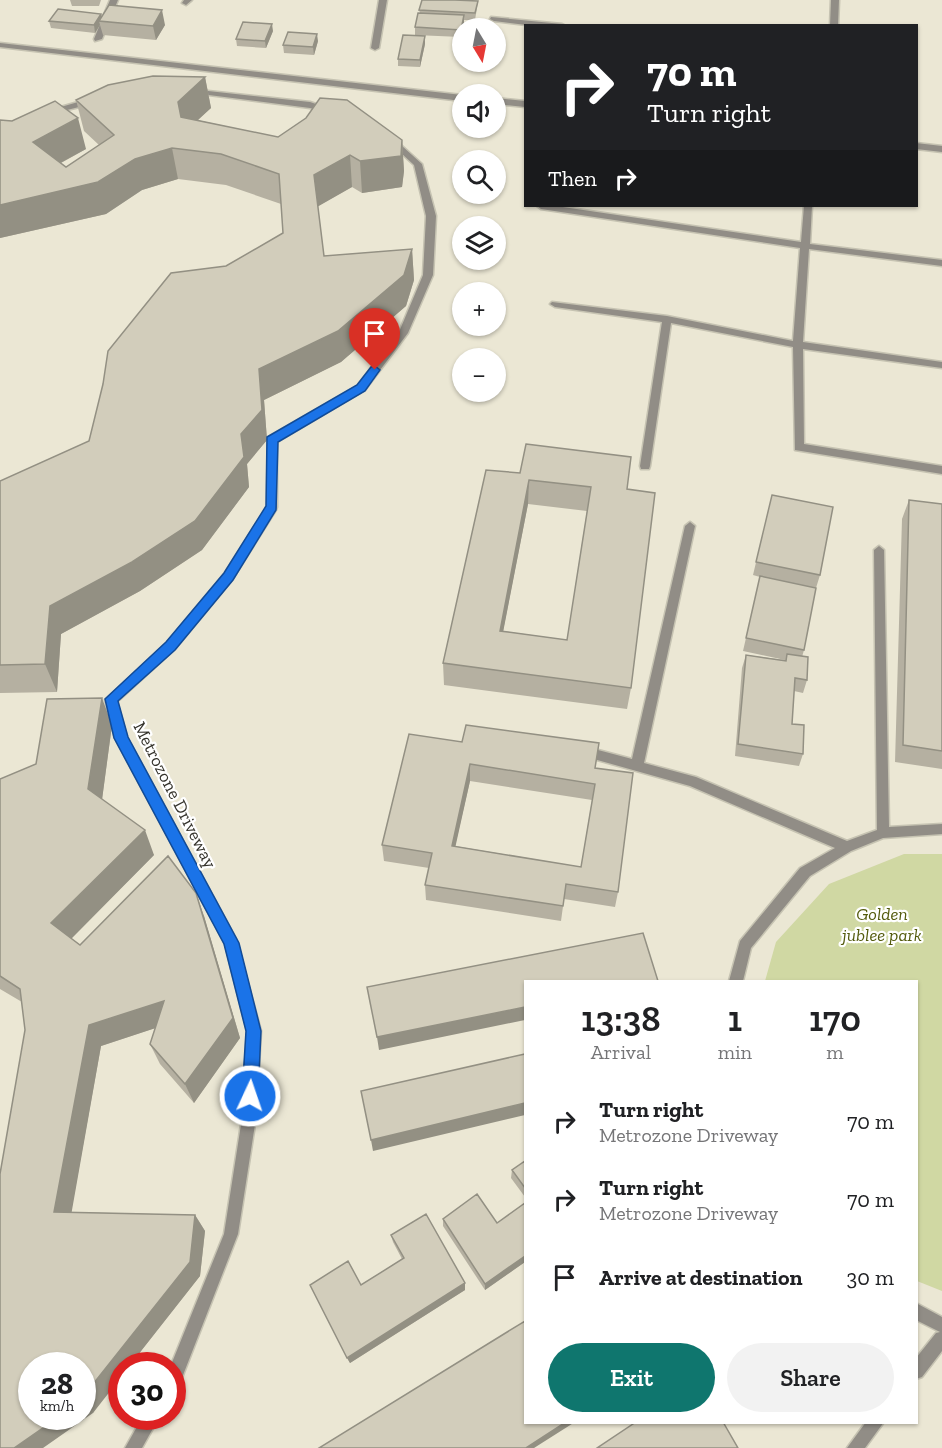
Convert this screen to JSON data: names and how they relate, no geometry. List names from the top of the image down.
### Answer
{
  "streets": {
    "street": ["Metrozone Driveway"]
  },
  "parks": ["Golden jublee park"],
  "north": "bottom",
  "page": {
    "map_buttons": ["+", "−"],
    "turn": ["70 m", "Turn right"],
    "then": "Then",
    "eta": [
      "13:38",
      "Arrival",
      "1",
      "min",
      "170",
      "m"
    ],
    "list": [
      {
        "name": "Turn right",
        "note": "Metrozone Driveway",
        "value": "70 m"
      },
      {
        "name": "Turn right",
        "note": "Metrozone Driveway",
        "value": "70 m"
      },
      {
        "name": "Arrive at destination",
        "value": "30 m"
      }
    ],
    "buttons": ["Exit", "Share"],
    "speed": "28 km/h",
    "limit": "30"
  }
}
